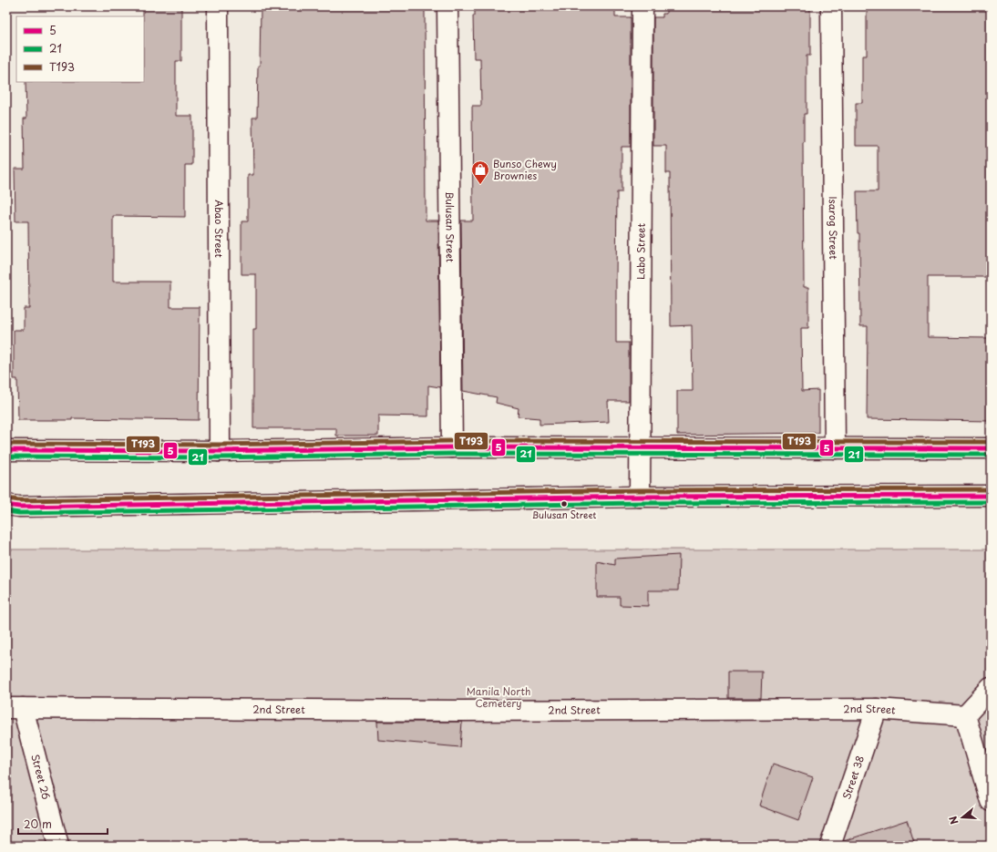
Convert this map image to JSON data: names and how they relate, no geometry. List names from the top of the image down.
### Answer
{
  "streets": {
    "main road": [
      "Bulusan Street",
      "Isarog Street",
      "Abao Street",
      "Labo Street",
      "2nd Street",
      "Street 26",
      "Street 38"
    ]
  },
  "crossings": [
    ["2nd Street", "Street 26"],
    ["2nd Street", "Street 38"]
  ],
  "parks": ["Manila North Cemetery"],
  "places": {
    "shop": ["Bunso Chewy Brownies"],
    "other": ["Bulusan Street"]
  },
  "lines": ["transit line T193", "transit line 5", "transit line 21"],
  "legend": ["5", "21", "T193"],
  "scale_bar": "20 m",
  "north": "left"
}
